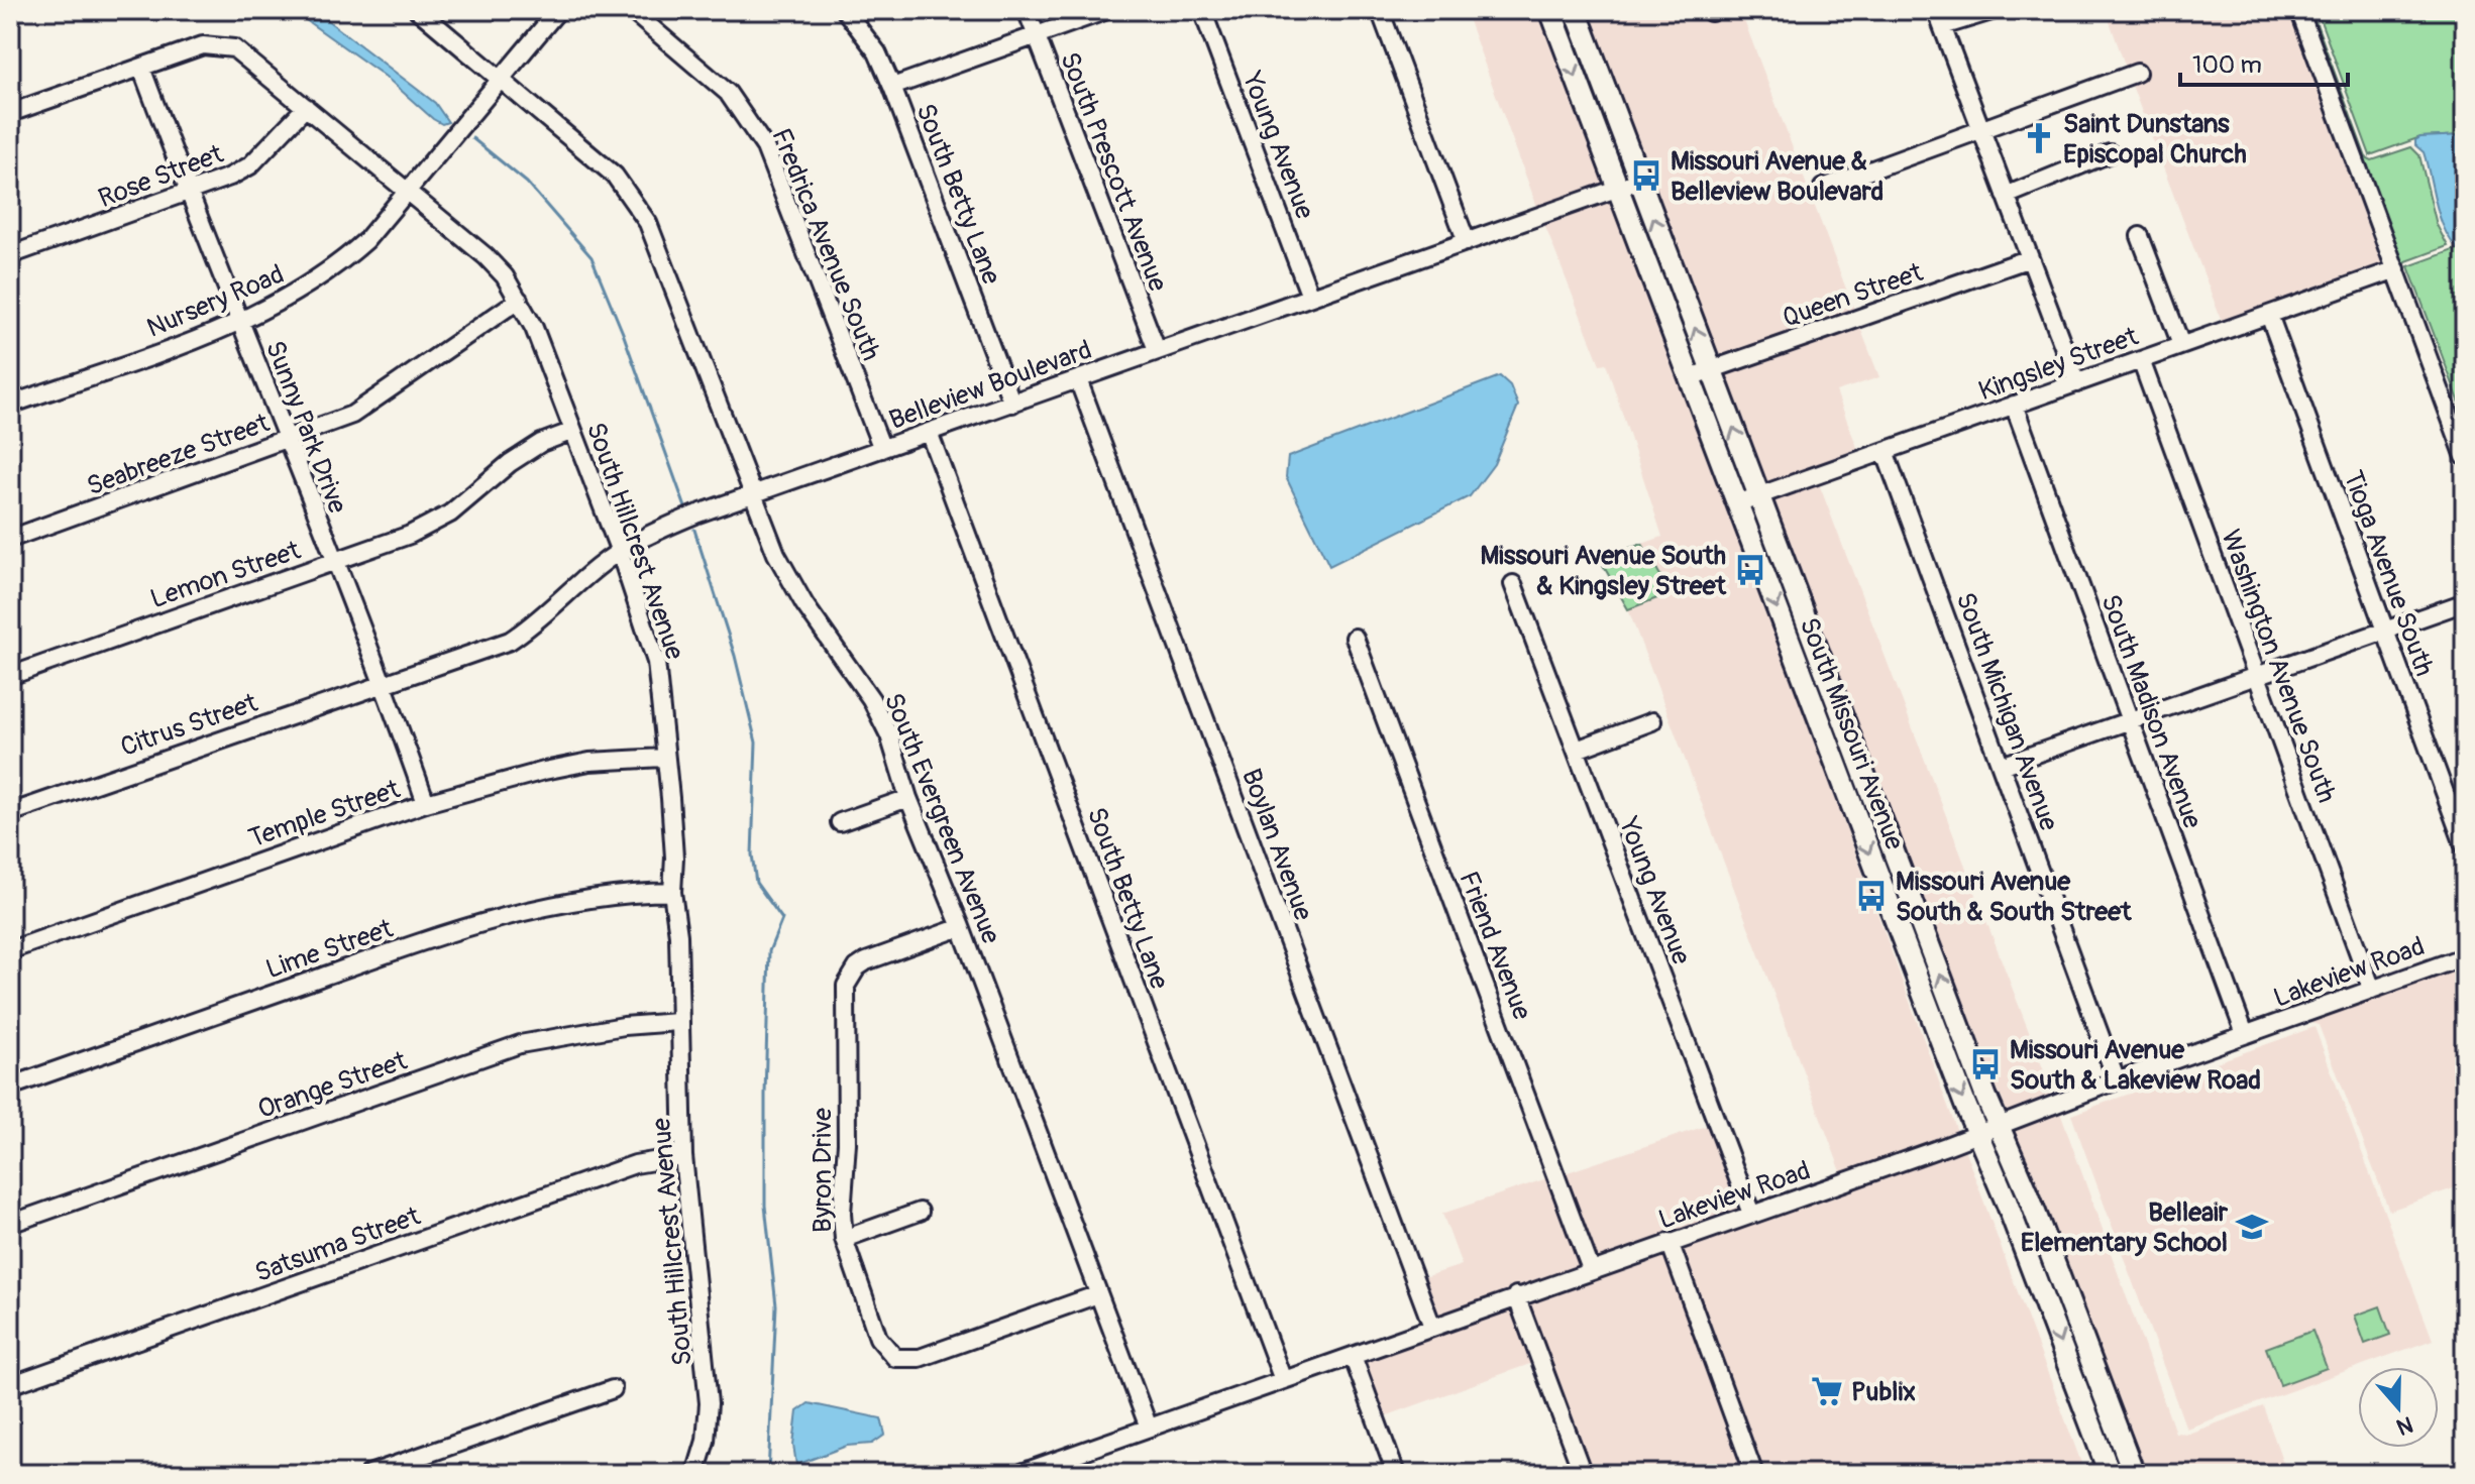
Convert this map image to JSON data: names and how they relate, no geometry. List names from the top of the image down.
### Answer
{
  "streets": {
    "main road": ["South Missouri Avenue"],
    "street": [
      "Young Avenue",
      "South Prescott Avenue",
      "Rose Street",
      "South Betty Lane",
      "Fredrica Avenue South",
      "Queen Street",
      "Nursery Road",
      "Kingsley Street",
      "Belleview Boulevard",
      "Sunny Park Drive",
      "Seabreeze Street",
      "South Hillcrest Avenue",
      "Tioga Avenue South",
      "Lemon Street",
      "Washington Avenue South",
      "South Michigan Avenue",
      "South Madison Avenue",
      "Citrus Street",
      "Temple Street",
      "South Evergreen Avenue",
      "Boylan Avenue",
      "Friend Avenue",
      "Lime Street",
      "Lakeview Road",
      "Orange Street",
      "Byron Drive",
      "Satsuma Street"
    ]
  },
  "crossings": [
    ["Young Avenue", "Belleview Boulevard"],
    ["Young Avenue", "Lakeview Road"],
    ["South Prescott Avenue", "Belleview Boulevard"],
    ["Rose Street", "Sunny Park Drive"],
    ["Rose Street", "South Hillcrest Avenue"],
    ["South Betty Lane", "Belleview Boulevard"],
    ["South Betty Lane", "Lakeview Road"],
    ["Fredrica Avenue South", "Belleview Boulevard"],
    ["Queen Street", "South Missouri Avenue"],
    ["Nursery Road", "Sunny Park Drive"],
    ["Nursery Road", "South Hillcrest Avenue"],
    ["Nursery Road", "South Evergreen Avenue"],
    ["Kingsley Street", "Tioga Avenue South"],
    ["Kingsley Street", "Washington Avenue South"],
    ["Kingsley Street", "South Michigan Avenue"],
    ["Kingsley Street", "South Madison Avenue"],
    ["Kingsley Street", "South Missouri Avenue"],
    ["Belleview Boulevard", "Sunny Park Drive"],
    ["Belleview Boulevard", "South Hillcrest Avenue"],
    ["Belleview Boulevard", "Citrus Street"],
    ["Belleview Boulevard", "South Missouri Avenue"],
    ["Belleview Boulevard", "South Evergreen Avenue"],
    ["Belleview Boulevard", "Boylan Avenue"],
    ["Sunny Park Drive", "Seabreeze Street"],
    ["Sunny Park Drive", "South Hillcrest Avenue"],
    ["Sunny Park Drive", "Lemon Street"],
    ["Sunny Park Drive", "Citrus Street"],
    ["Sunny Park Drive", "Temple Street"],
    ["Seabreeze Street", "South Hillcrest Avenue"],
    ["South Hillcrest Avenue", "Lemon Street"],
    ["South Hillcrest Avenue", "Temple Street"],
    ["South Hillcrest Avenue", "Lime Street"],
    ["South Hillcrest Avenue", "Orange Street"],
    ["South Hillcrest Avenue", "Satsuma Street"],
    ["Washington Avenue South", "Lakeview Road"],
    ["South Michigan Avenue", "Lakeview Road"],
    ["South Madison Avenue", "Lakeview Road"],
    ["South Missouri Avenue", "Lakeview Road"],
    ["South Evergreen Avenue", "Lakeview Road"],
    ["South Evergreen Avenue", "Byron Drive"],
    ["Boylan Avenue", "Lakeview Road"],
    ["Friend Avenue", "Lakeview Road"]
  ],
  "places": {
    "church": ["Saint Dunstans Episcopal Church"],
    "bus stop": [
      "Missouri Avenue & Belleview Boulevard",
      "Missouri Avenue South & Kingsley Street",
      "Missouri Avenue South & South Street",
      "Missouri Avenue South & Lakeview Road"
    ],
    "school or university": ["Belleair Elementary School"],
    "supermarket": ["Publix"]
  },
  "scale_bar": "100 m",
  "north": "bottom"
}
